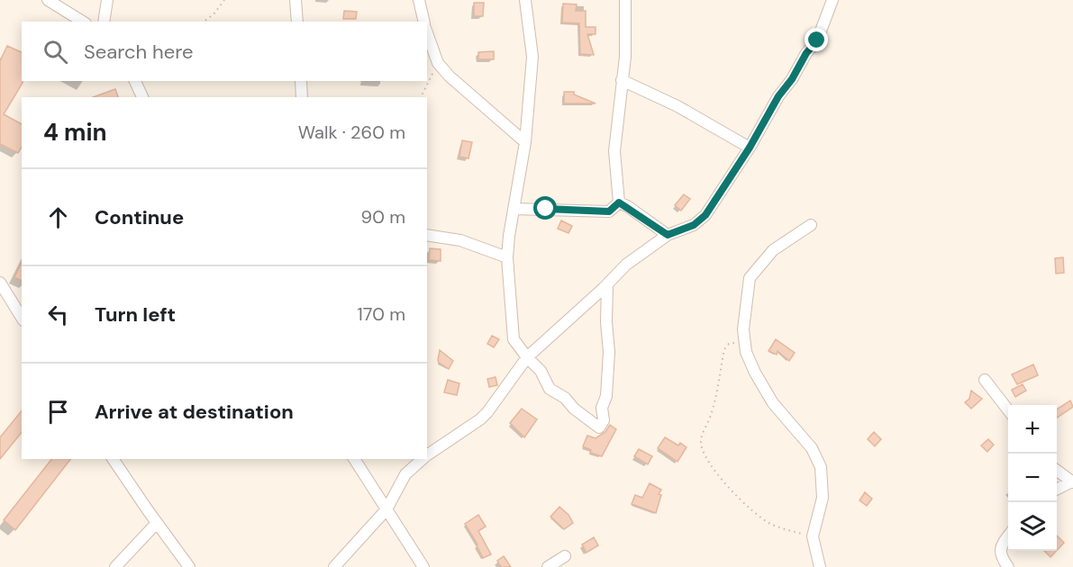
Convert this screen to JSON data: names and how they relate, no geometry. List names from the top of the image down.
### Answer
{
  "page": {
    "search": "Search here",
    "heading": ["4 min", "Walk · 260 m"],
    "list": [
      ["Continue", "90 m"],
      ["Turn left", "170 m"],
      "Arrive at destination"
    ],
    "map_buttons": ["+", "−"]
  }
}
